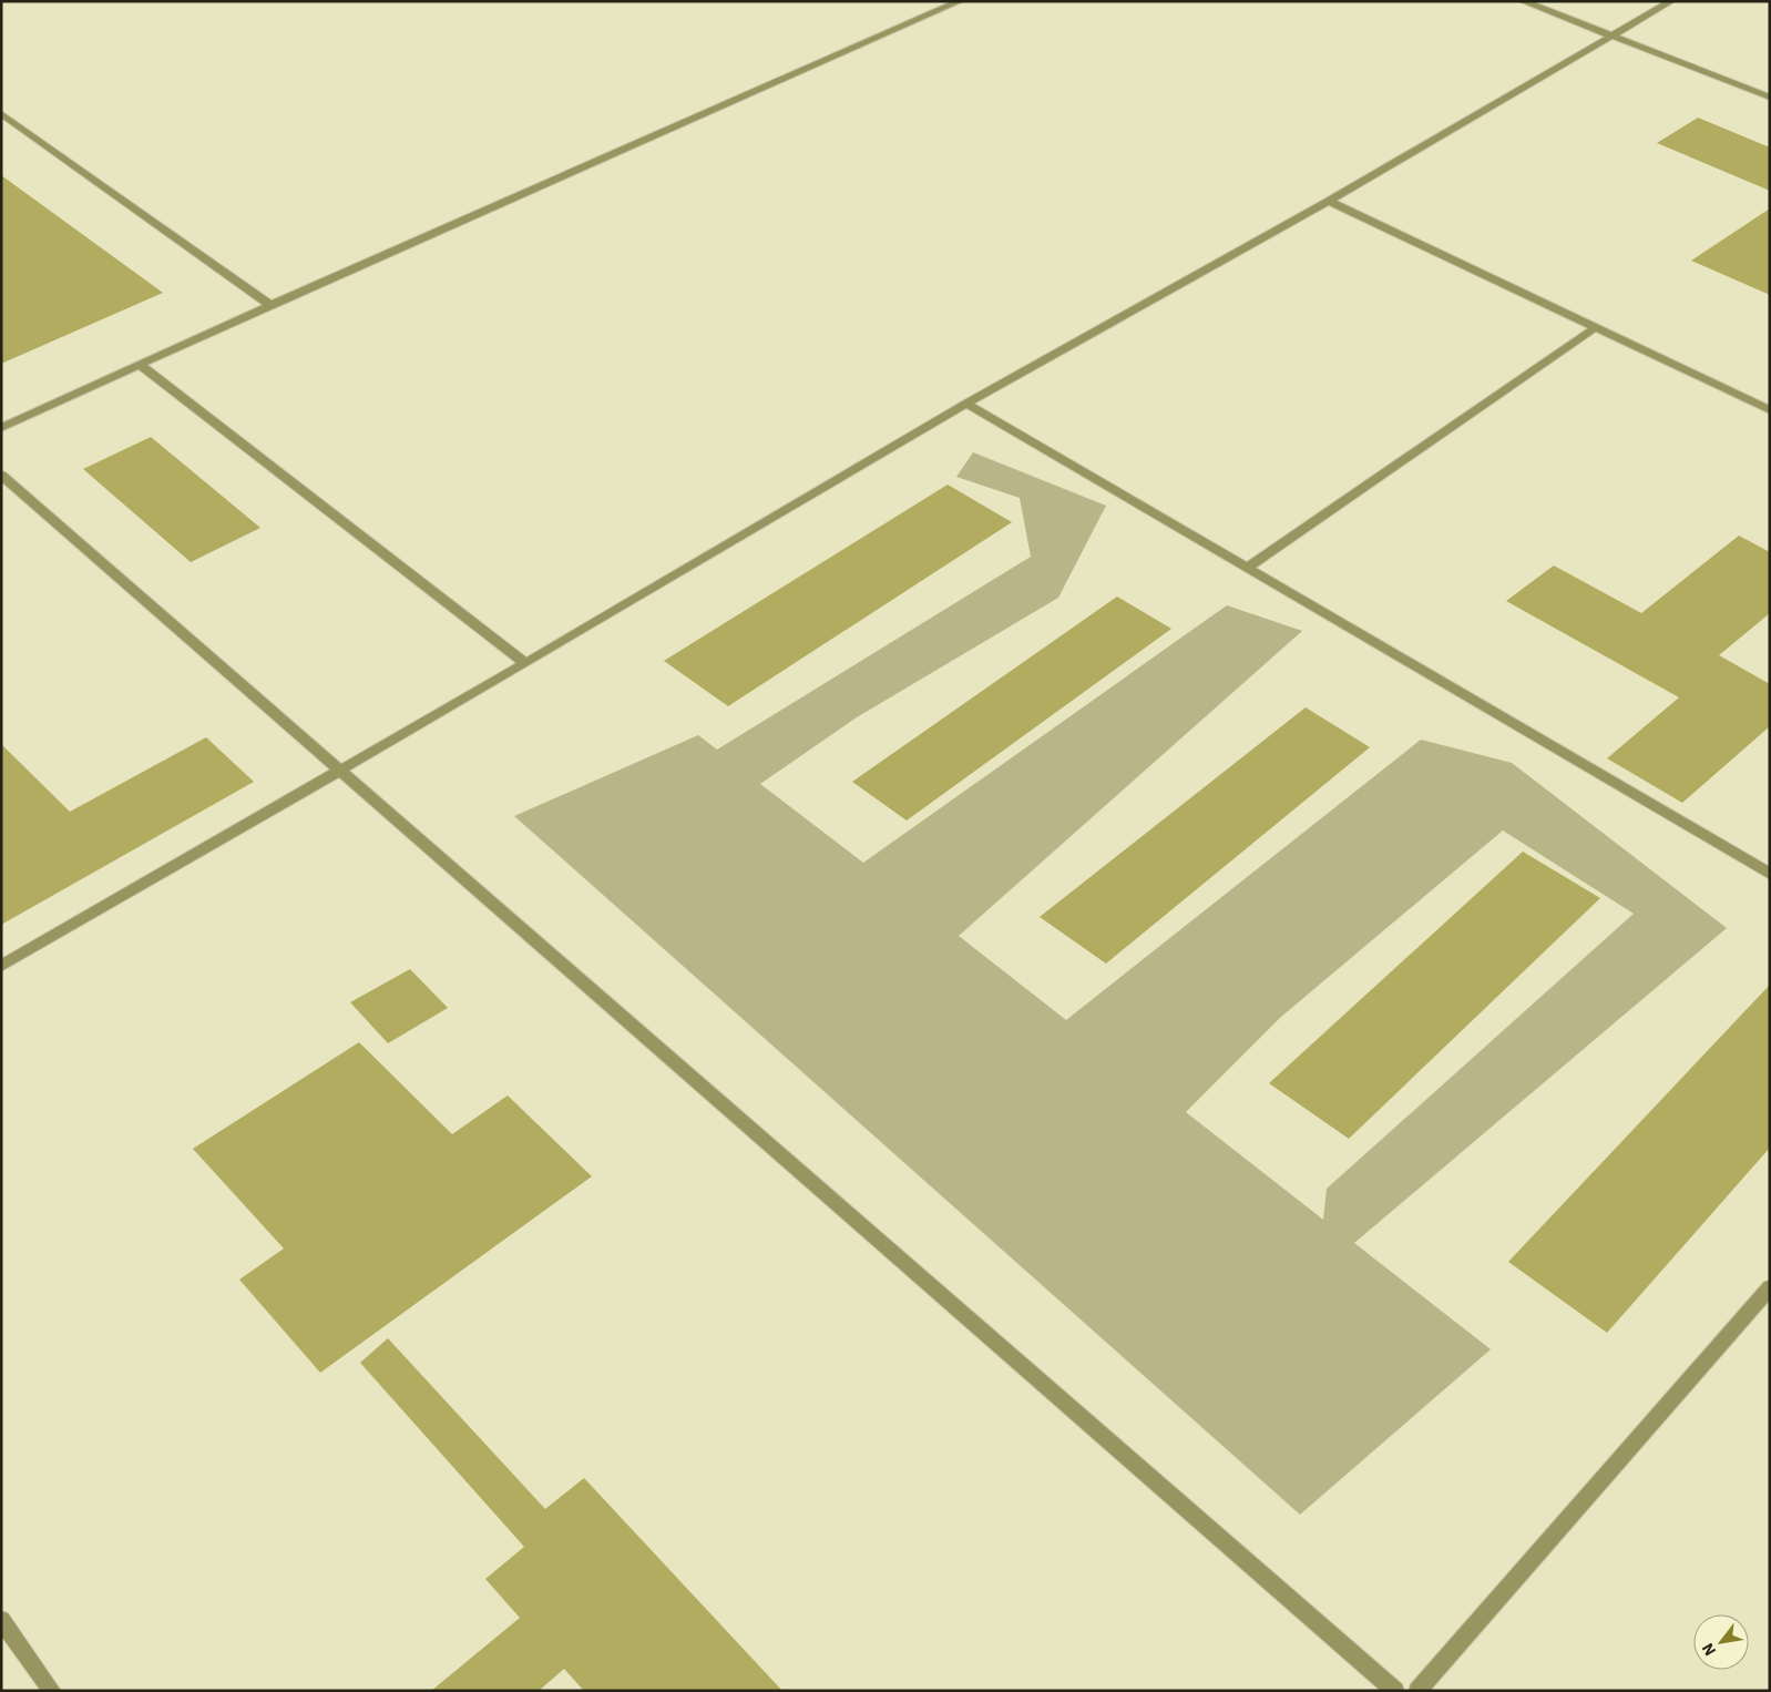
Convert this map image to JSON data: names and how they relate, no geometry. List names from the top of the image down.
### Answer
{
  "north": "bottom left"
}
